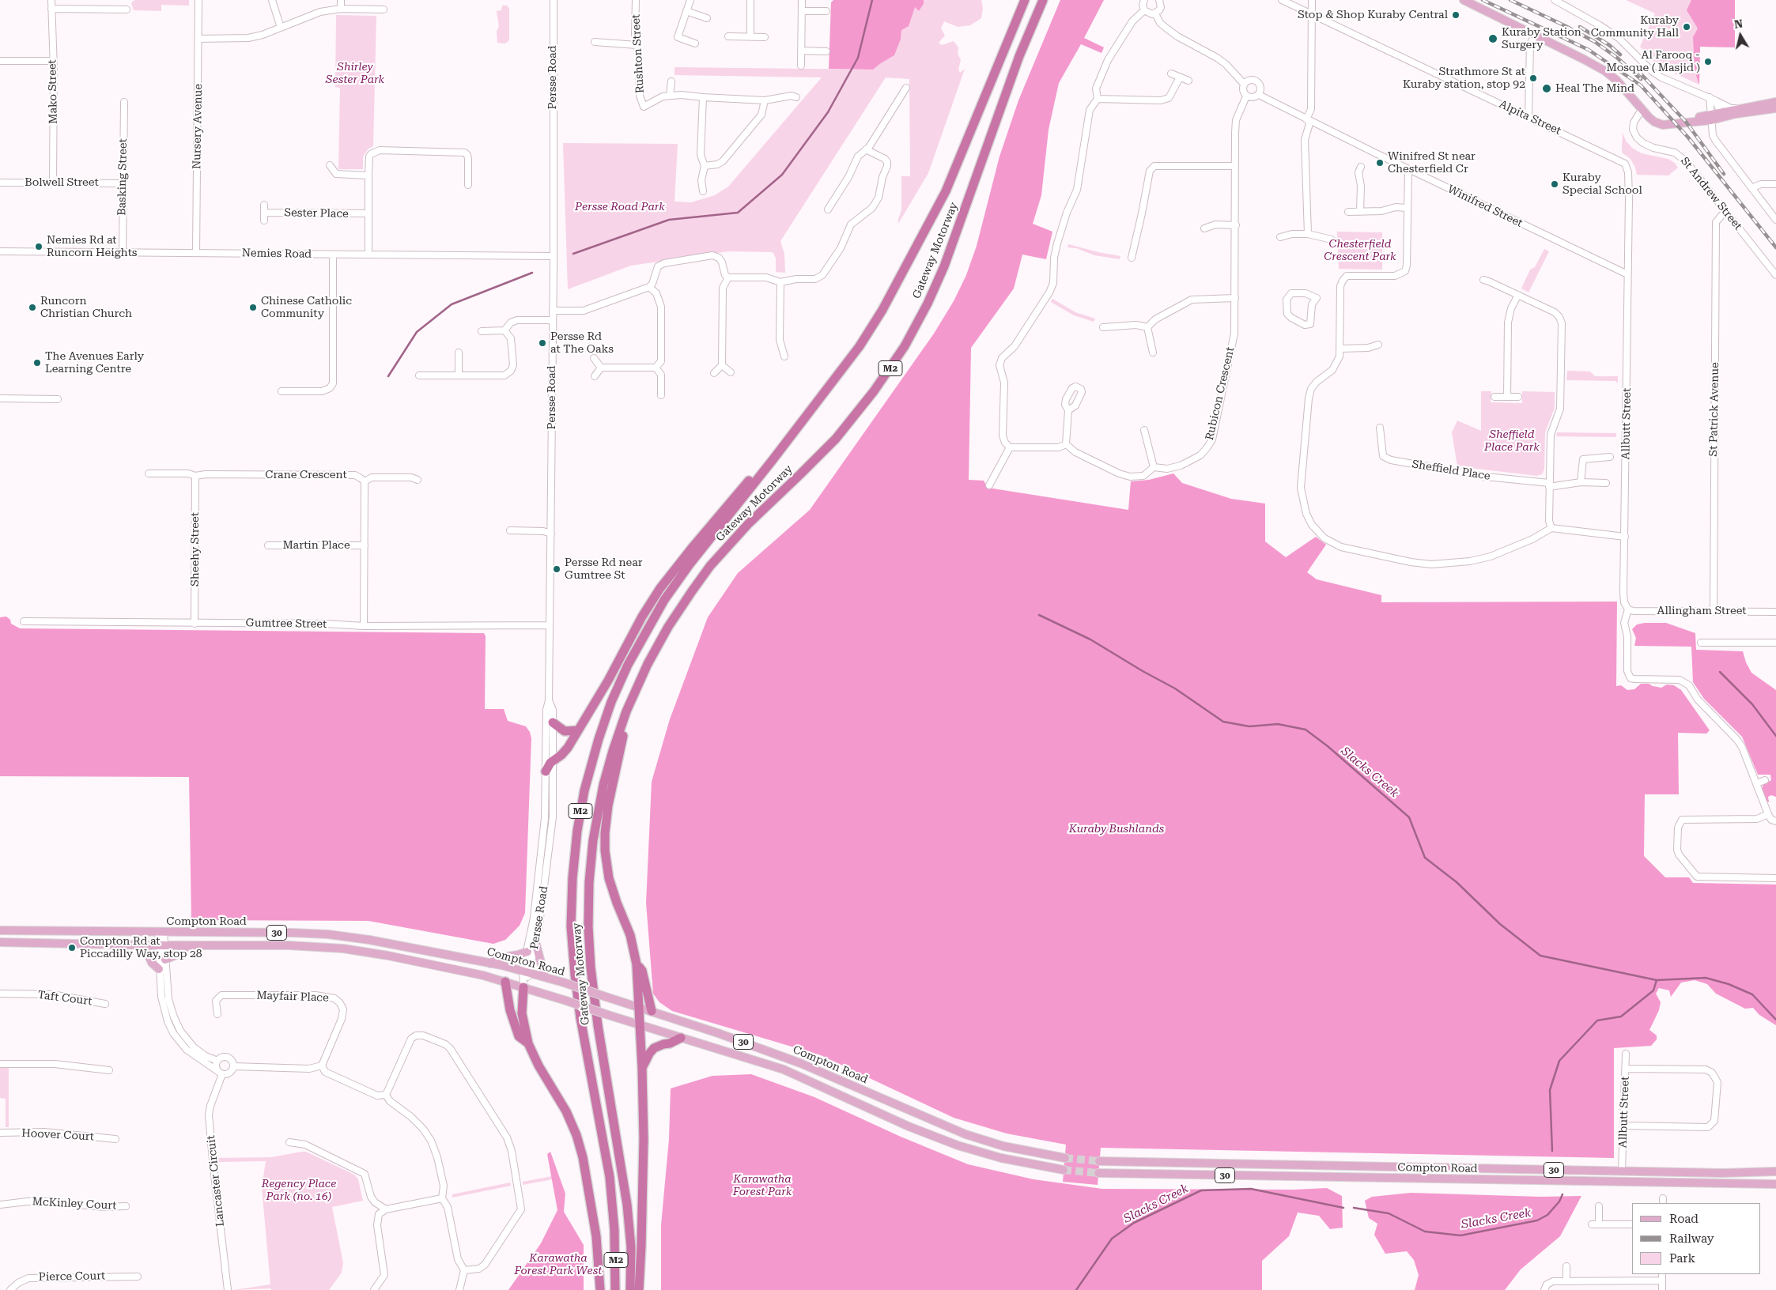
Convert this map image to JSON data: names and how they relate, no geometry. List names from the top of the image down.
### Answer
{
  "streets": {
    "highway": ["Gateway Motorway", "M2"],
    "main road": ["Compton Road", "30"],
    "street": [
      "Rushton Street",
      "Persse Road",
      "Mako Street",
      "Alpita Street",
      "Nursery Avenue",
      "Basking Street",
      "Bolwell Street",
      "St Andrew Street",
      "Winifred Street",
      "Sester Place",
      "Nemies Road",
      "Rubicon Crescent",
      "St Patrick Avenue",
      "Allbutt Street",
      "Sheffield Place",
      "Crane Crescent",
      "Martin Place",
      "Sheehy Street",
      "Allingham Street",
      "Gumtree Street",
      "Mayfair Place",
      "Taft Court",
      "Hoover Court",
      "Lancaster Circuit",
      "McKinley Court",
      "Pierce Court"
    ]
  },
  "crossings": [
    ["Persse Road", "Nemies Road"],
    ["Persse Road", "Gumtree Street"],
    ["Persse Road", "Compton Road"],
    ["Mako Street", "Bolwell Street"],
    ["Alpita Street", "Allbutt Street"],
    ["Nursery Avenue", "Nemies Road"],
    ["Basking Street", "Bolwell Street"],
    ["Basking Street", "Nemies Road"],
    ["St Andrew Street", "St Patrick Avenue"],
    ["Winifred Street", "Rubicon Crescent"],
    ["Winifred Street", "Allbutt Street"],
    ["St Patrick Avenue", "Allingham Street"],
    ["Allbutt Street", "Allingham Street"],
    ["Allbutt Street", "Compton Road"],
    ["Crane Crescent", "Sheehy Street"],
    ["Sheehy Street", "Gumtree Street"]
  ],
  "water": ["Slacks Creek"],
  "parks": [
    "Shirley Sester Park",
    "Persse Road Park",
    "Chesterfield Crescent Park",
    "Sheffield Place Park",
    "Kuraby Bushlands",
    "Karawatha Forest Park",
    "Regency Place Park (no. 16)",
    "Karawatha Forest Park West"
  ],
  "places": [
    "Stop & Shop Kuraby Central",
    "Kuraby Community Hall",
    "Kuraby Station Surgery",
    "Al Farooq - Mosque ( Masjid )",
    "Strathmore St at Kuraby station, stop 92",
    "Heal The Mind",
    "Winifred St near Chesterfield Cr",
    "Kuraby Special School",
    "Nemies Rd at Runcorn Heights",
    "Runcorn Christian Church",
    "Chinese Catholic Community",
    "Persse Rd at The Oaks",
    "The Avenues Early Learning Centre",
    "Persse Rd near Gumtree St",
    "Compton Rd at Piccadilly Way, stop 28"
  ],
  "legend": ["Road", "Railway", "Park"],
  "north": "top"
}
